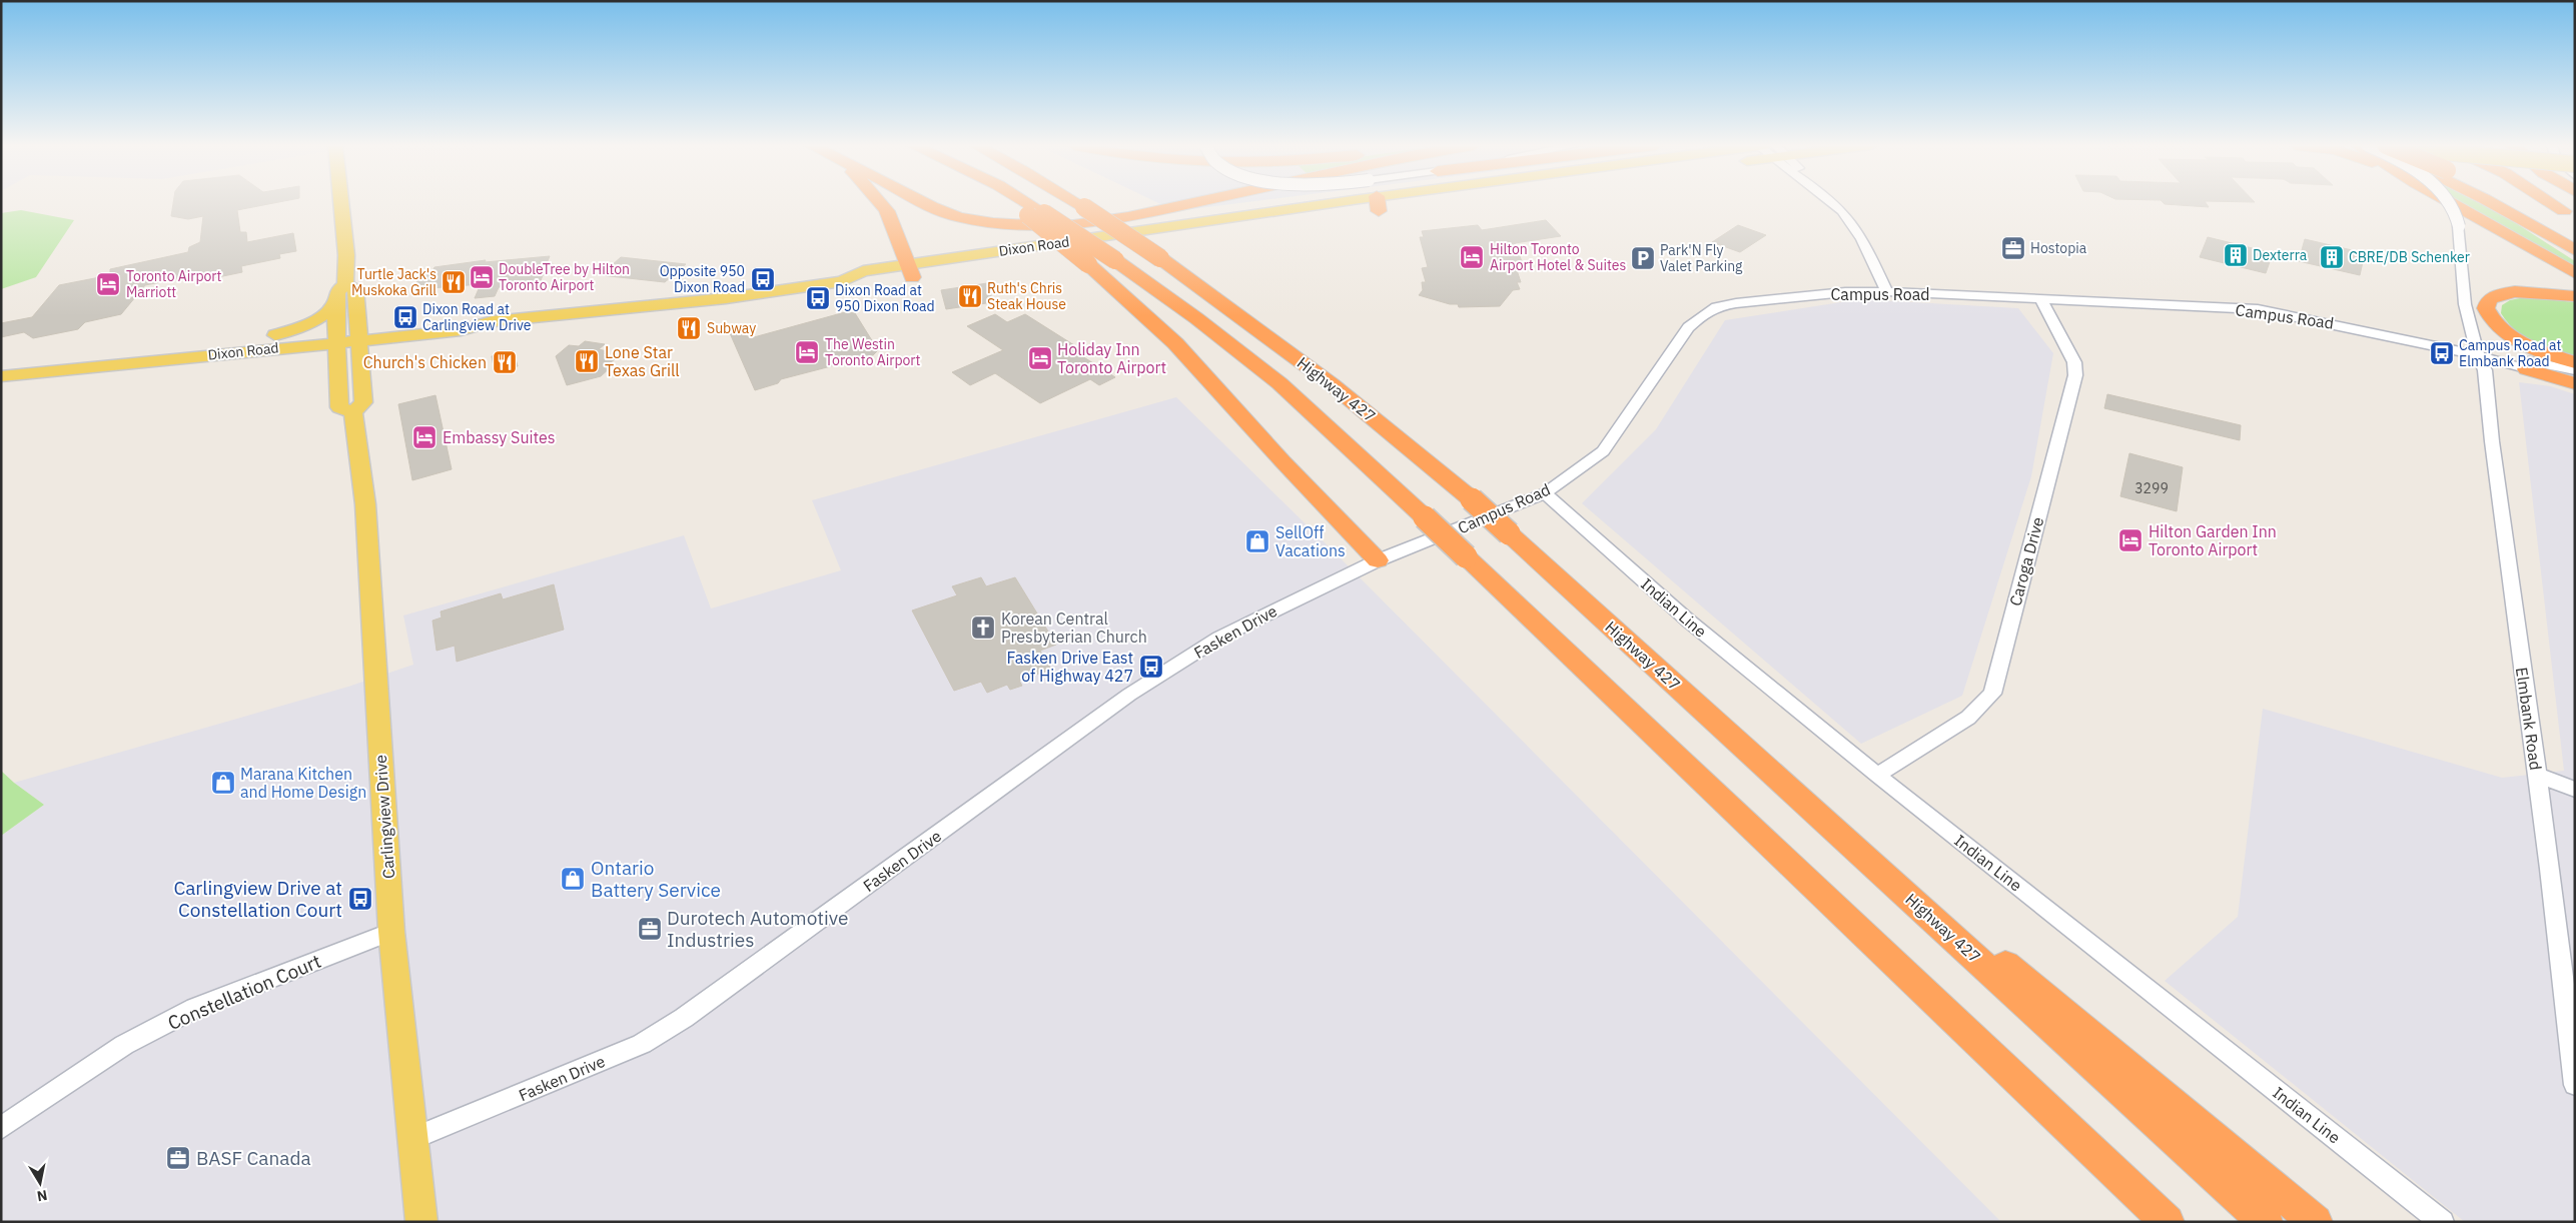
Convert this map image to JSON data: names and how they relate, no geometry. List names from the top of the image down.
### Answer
{
  "streets": {
    "highway": ["Highway 427"],
    "main road": ["Dixon Road", "Carlingview Drive"],
    "street": [
      "Campus Road",
      "Caroga Drive",
      "Indian Line",
      "Fasken Drive",
      "Elmbank Road",
      "Constellation Court"
    ]
  },
  "crossings": [
    ["Dixon Road", "Carlingview Drive"],
    ["Campus Road", "Caroga Drive"],
    ["Campus Road", "Indian Line"],
    ["Campus Road", "Fasken Drive"],
    ["Campus Road", "Elmbank Road"],
    ["Caroga Drive", "Indian Line"],
    ["Fasken Drive", "Carlingview Drive"],
    ["Carlingview Drive", "Constellation Court"]
  ],
  "places": {
    "office": ["Hostopia", "Durotech Automotive Industries", "BASF Canada"],
    "building": ["Dexterra", "CBRE/DB Schenker"],
    "hotel": [
      "Hilton Toronto Airport Hotel & Suites",
      "DoubleTree by Hilton Toronto Airport",
      "Toronto Airport Marriott",
      "The Westin Toronto Airport",
      "Holiday Inn Toronto Airport",
      "Embassy Suites",
      "Hilton Garden Inn Toronto Airport"
    ],
    "parking": ["Park'N Fly Valet Parking"],
    "bus stop": [
      "Opposite 950 Dixon Road",
      "Dixon Road at 950 Dixon Road",
      "Dixon Road at Carlingview Drive",
      "Campus Road at Elmbank Road",
      "Fasken Drive East of Highway 427",
      "Carlingview Drive at Constellation Court"
    ],
    "restaurant": [
      "Turtle Jack's Muskoka Grill",
      "Ruth's Chris Steak House",
      "Subway",
      "Lone Star Texas Grill",
      "Church's Chicken"
    ],
    "shop": ["SellOff Vacations", "Marana Kitchen and Home Design", "Ontario Battery Service"],
    "church": ["Korean Central Presbyterian Church"]
  },
  "house_numbers": ["3299"],
  "north": "bottom"
}
